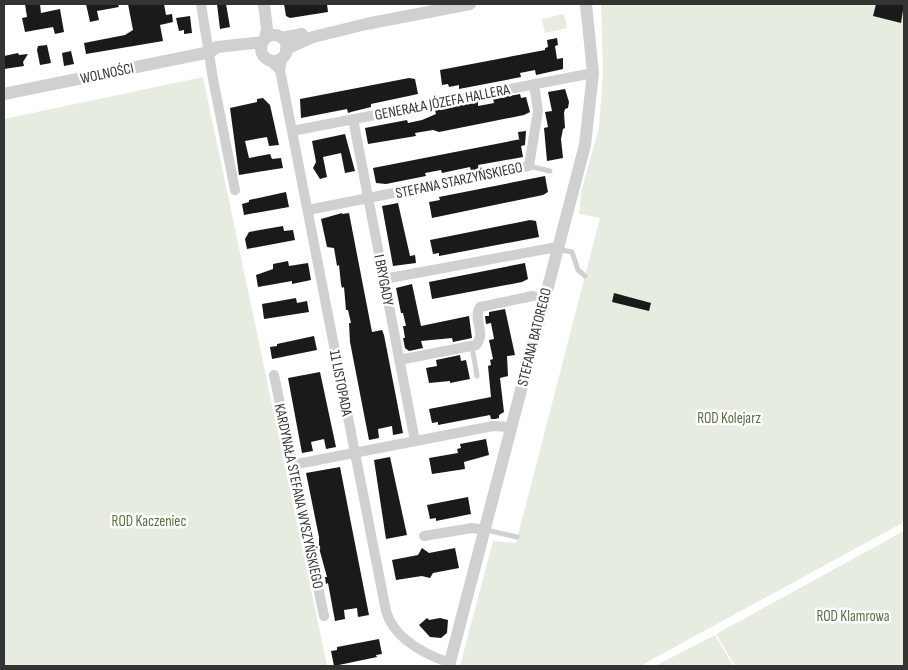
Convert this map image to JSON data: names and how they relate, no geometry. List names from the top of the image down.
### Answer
{
  "streets": {
    "street": [
      "WOLNOŚCI",
      "GENERAŁA JÓZEFA HALLERA",
      "STEFANA STARZYŃSKIEGO",
      "I BRYGADY",
      "STEFANA BATOREGO",
      "11 LISTOPADA",
      "KARDYNAŁA STEFANA WYSZYŃSKIEGO"
    ]
  },
  "crossings": [
    ["GENERAŁA JÓZEFA HALLERA", "STEFANA STARZYŃSKIEGO"],
    ["GENERAŁA JÓZEFA HALLERA", "I BRYGADY"],
    ["GENERAŁA JÓZEFA HALLERA", "STEFANA BATOREGO"],
    ["GENERAŁA JÓZEFA HALLERA", "11 LISTOPADA"],
    ["STEFANA STARZYŃSKIEGO", "I BRYGADY"],
    ["STEFANA STARZYŃSKIEGO", "11 LISTOPADA"],
    ["STEFANA BATOREGO", "11 LISTOPADA"]
  ],
  "parks": ["ROD Kolejarz", "ROD Kaczeniec", "ROD Klamrowa"]
}
